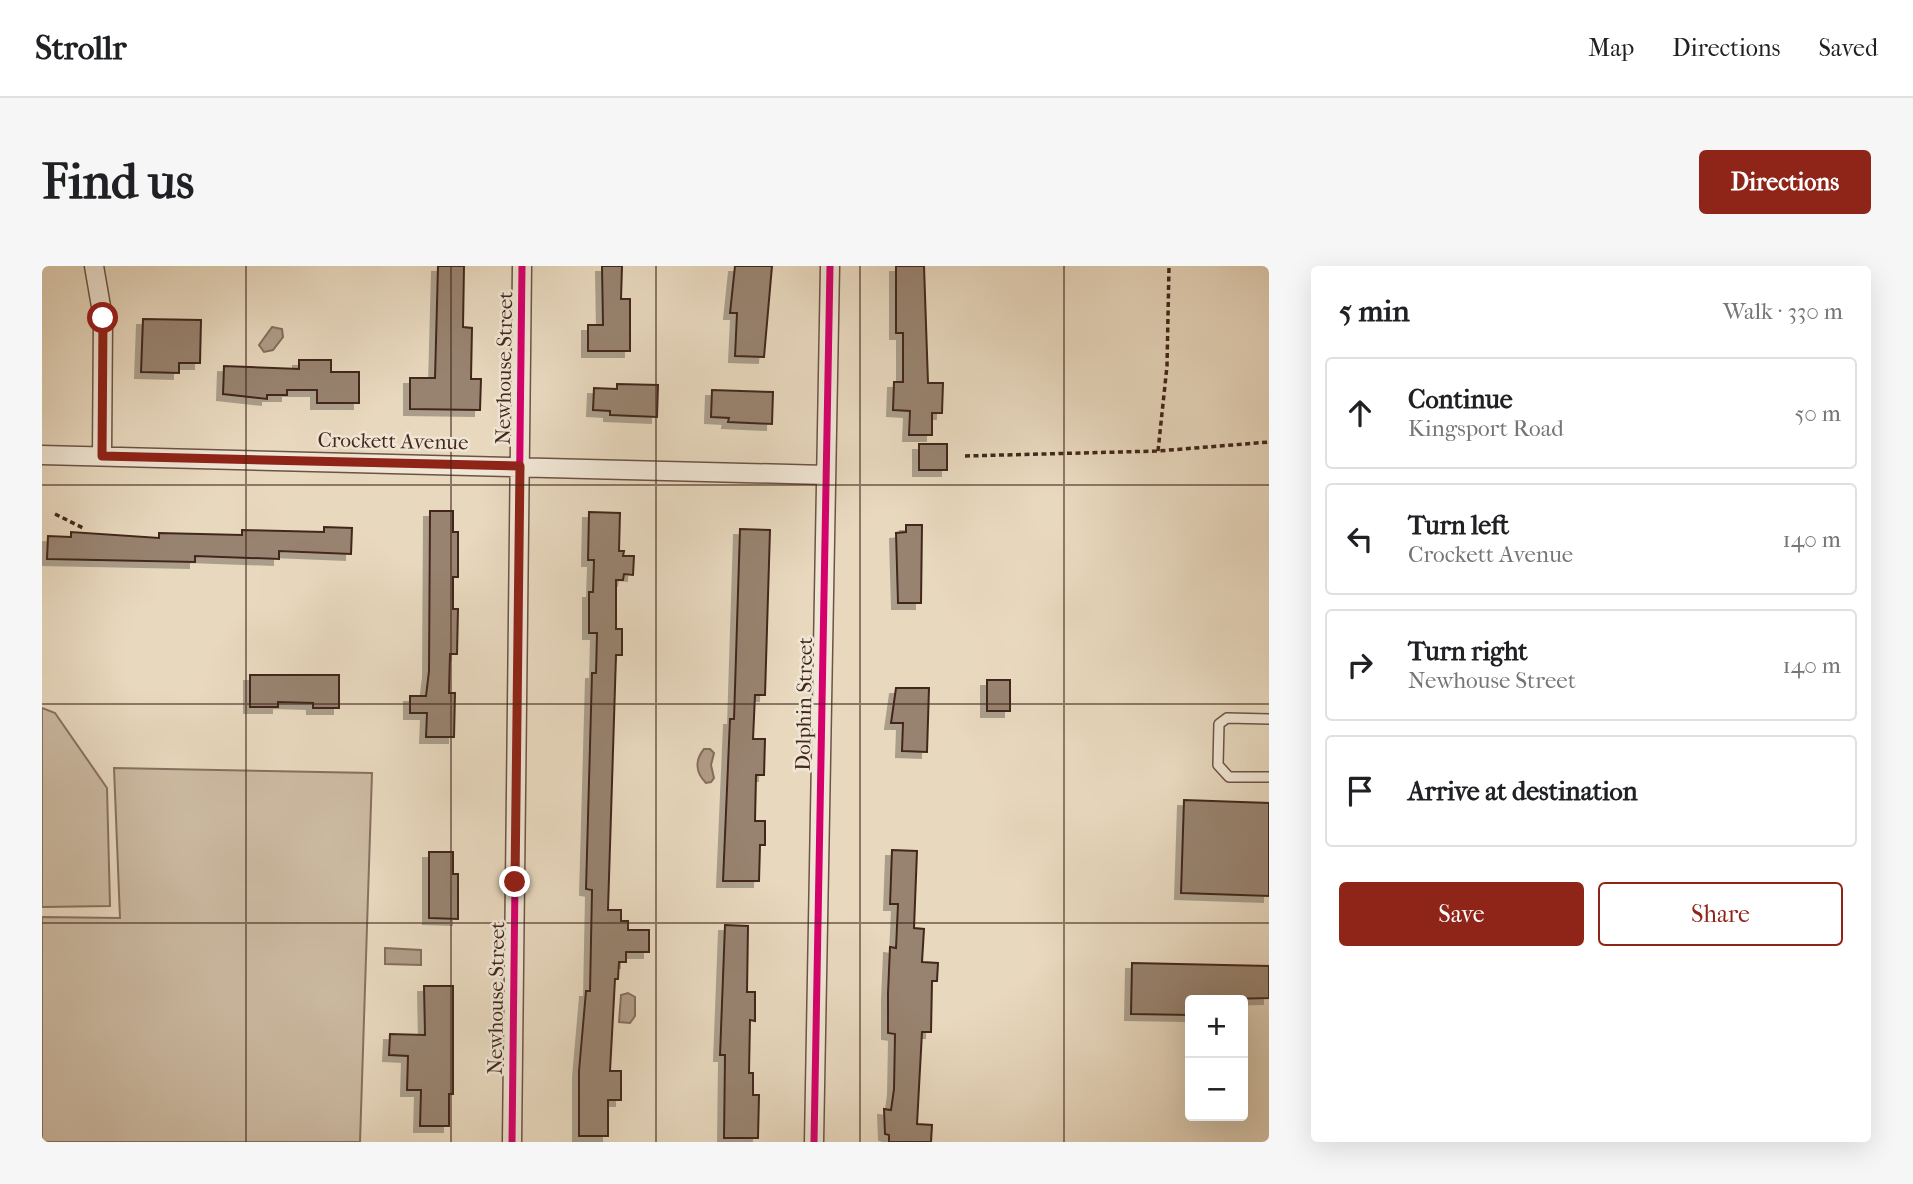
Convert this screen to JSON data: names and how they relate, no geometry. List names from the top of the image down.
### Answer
{
  "streets": {
    "street": ["Newhouse Street", "Crockett Avenue", "Dolphin Street"]
  },
  "crossings": [
    ["Newhouse Street", "Crockett Avenue"],
    ["Crockett Avenue", "Dolphin Street"]
  ],
  "page": {
    "header": "Strollr",
    "nav": ["Map", "Directions", "Saved"],
    "buttons": [
      "Directions",
      ["Save", "Share"]
    ],
    "title": "Find us",
    "heading": ["5 min", "Walk · 330 m"],
    "list": [
      ["Continue", "Kingsport Road", "50 m"],
      ["Turn left", "Crockett Avenue", "140 m"],
      ["Turn right", "Newhouse Street", "140 m"],
      "Arrive at destination"
    ],
    "map_buttons": ["+", "−"]
  }
}
